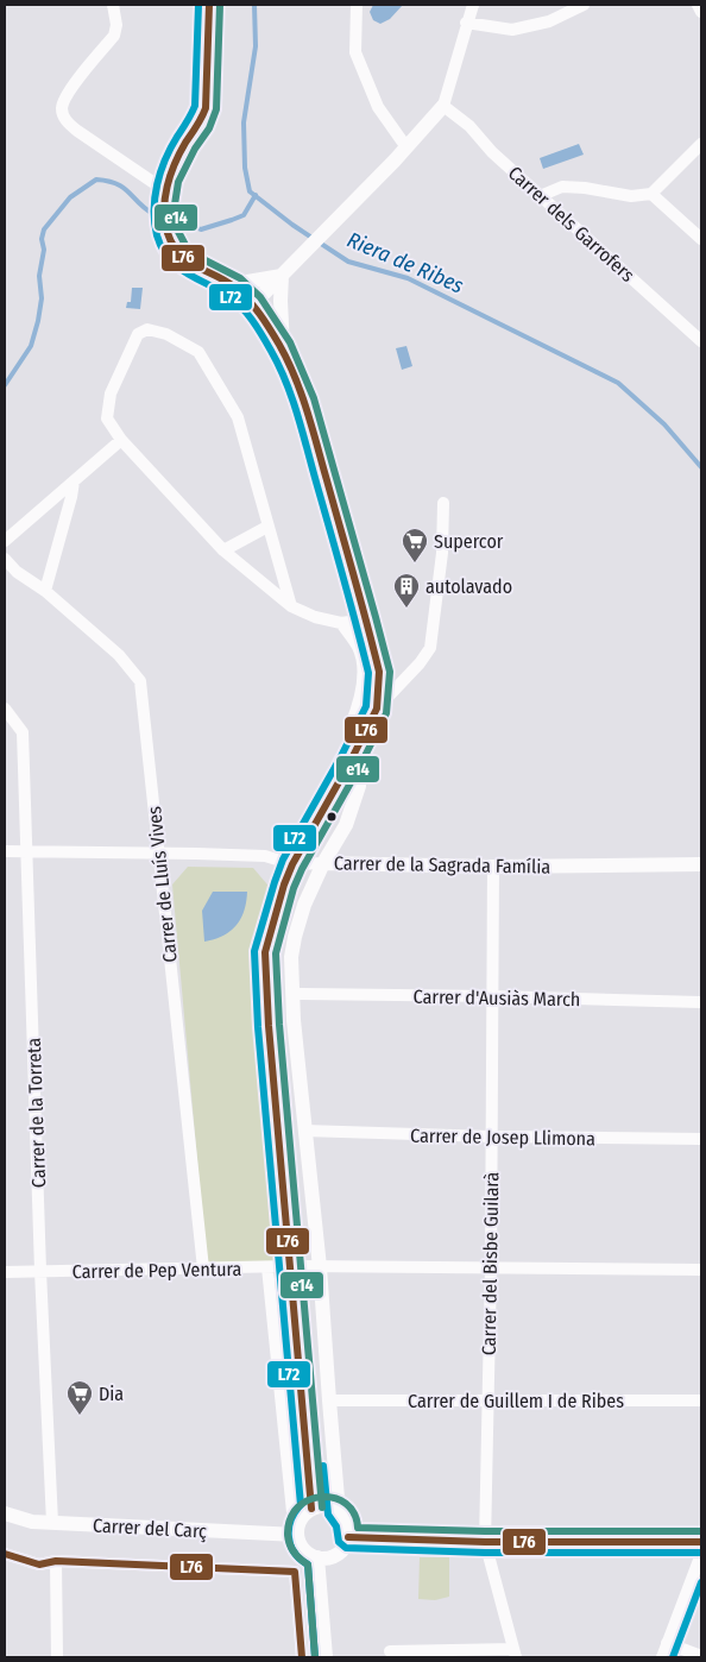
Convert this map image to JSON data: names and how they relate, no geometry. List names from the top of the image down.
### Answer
{
  "streets": {
    "street": [
      "Carrer dels Garrofers",
      "Carrer de la Sagrada Família",
      "Carrer de Lluís Vives",
      "Carrer d'Ausiàs March",
      "Carrer de la Torreta",
      "Carrer de Josep Llimona",
      "Carrer del Bisbe Guilarà",
      "Carrer de Pep Ventura",
      "Carrer de Guillem I de Ribes",
      "Carrer del Carç"
    ]
  },
  "crossings": [
    ["Carrer de la Sagrada Família", "Carrer de Lluís Vives"],
    ["Carrer de la Sagrada Família", "Carrer de la Torreta"],
    ["Carrer de la Sagrada Família", "Carrer del Bisbe Guilarà"],
    ["Carrer de Lluís Vives", "Carrer de Pep Ventura"],
    ["Carrer d'Ausiàs March", "Carrer del Bisbe Guilarà"],
    ["Carrer de la Torreta", "Carrer de Pep Ventura"],
    ["Carrer de la Torreta", "Carrer del Carç"],
    ["Carrer de Josep Llimona", "Carrer del Bisbe Guilarà"],
    ["Carrer del Bisbe Guilarà", "Carrer de Pep Ventura"],
    ["Carrer del Bisbe Guilarà", "Carrer de Guillem I de Ribes"]
  ],
  "water": ["Riera de Ribes"],
  "places": {
    "supermarket": ["Supercor", "Dia"],
    "building": ["autolavado"]
  },
  "lines": ["transit line L76", "transit line L72", "transit line e14"]
}
